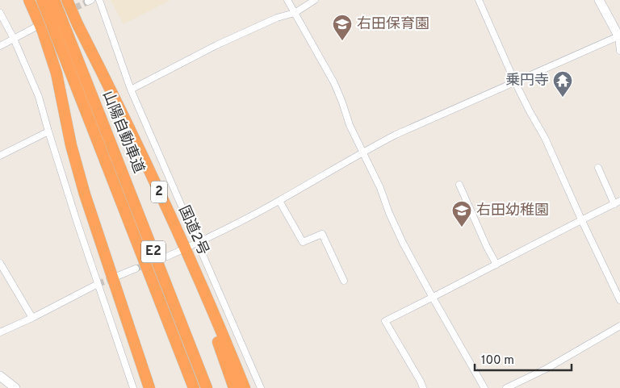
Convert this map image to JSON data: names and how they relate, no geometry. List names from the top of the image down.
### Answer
{
  "streets": {
    "highway": [
      "山陽自動車道",
      "2",
      "国道2号",
      "E2"
    ]
  },
  "places": {
    "school or university": ["右田保育園", "右田幼稚園"],
    "temple": ["乗円寺"]
  },
  "scale_bar": "100 m"
}
